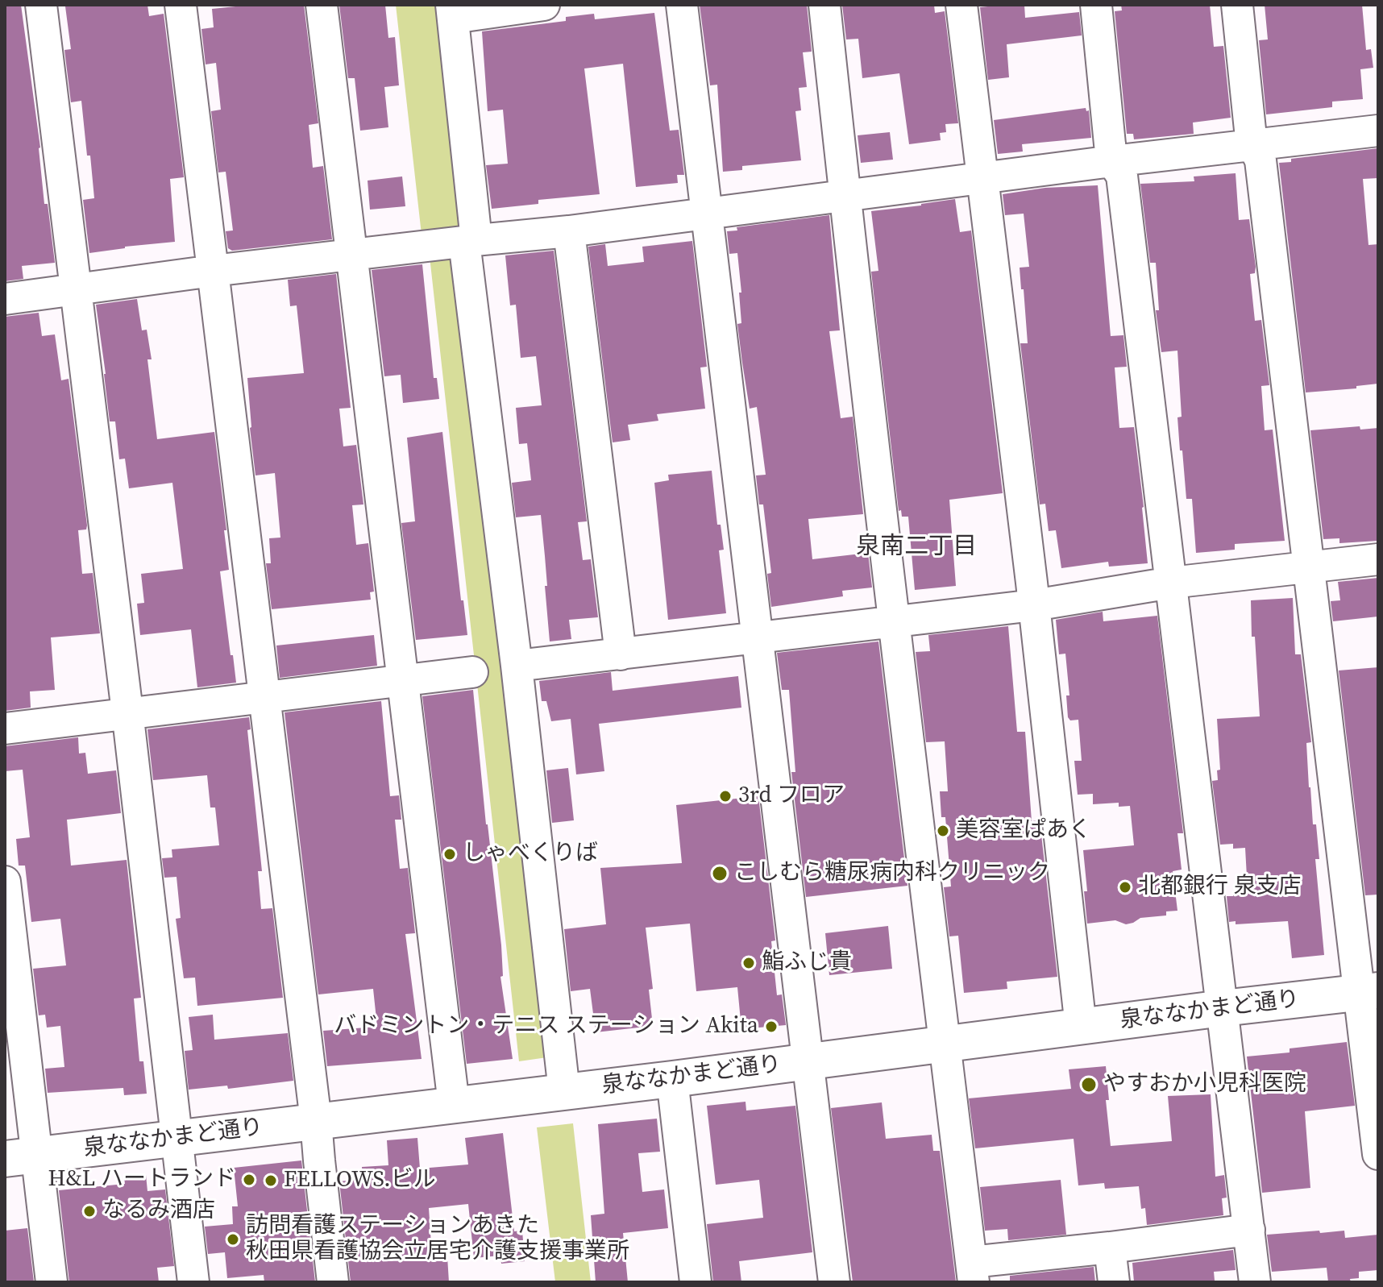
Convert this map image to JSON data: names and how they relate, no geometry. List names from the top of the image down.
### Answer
{
  "streets": {
    "street": ["泉ななかまど通り"]
  },
  "districts": ["泉南二丁目"],
  "places": [
    "3rd フロア",
    "美容室ぱあく",
    "しゃべくりば",
    "こしむら糖尿病内科クリニック",
    "北都銀行 泉支店",
    "鮨ふじ貴",
    "バドミントン・テニス ステーション Akita",
    "やすおか小児科医院",
    "H&L ハートランド",
    "FELLOWS.ビル",
    "なるみ酒店",
    "訪問看護ステーションあきた 秋田県看護協会立居宅介護支援事業所"
  ]
}
